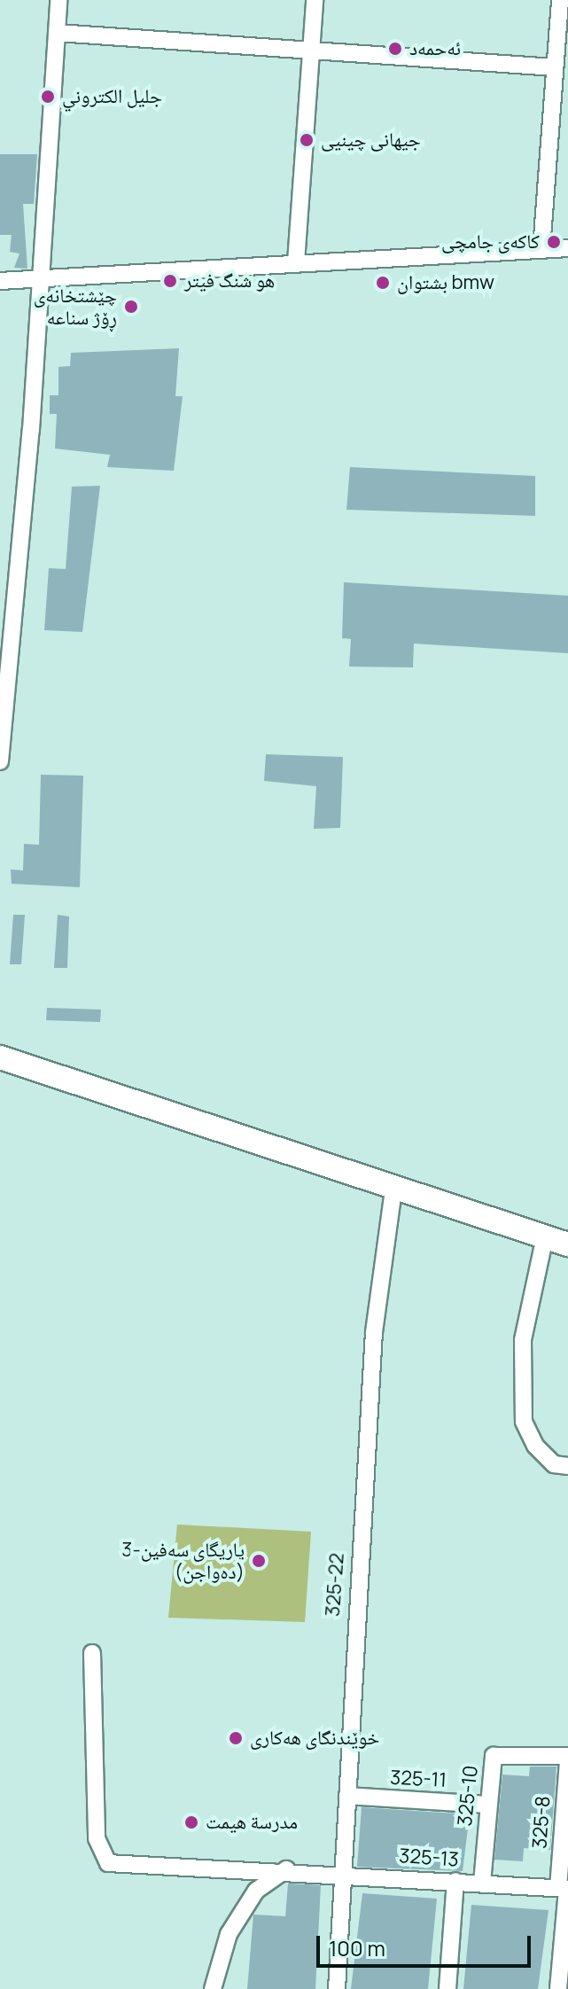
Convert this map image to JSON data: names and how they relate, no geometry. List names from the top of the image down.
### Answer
{
  "streets": {
    "street": [
      "325-22",
      "325-11",
      "325-10",
      "325-8",
      "325-13"
    ]
  },
  "crossings": [
    ["325-22", "325-11"],
    ["325-22", "325-13"],
    ["325-11", "325-10"],
    ["325-10", "325-8"],
    ["325-10", "325-13"],
    ["325-8", "325-13"]
  ],
  "places": [
    "ئەحمەد",
    "جليل الكتروني",
    "جیهانی چینیی",
    "کاکەی جامچی",
    "هو شنگ فيتر",
    "بشتوان bmw",
    "چێشتخانەی ڕۆژ سناعه",
    "یاریگای سەفین-3 (دەواجن)",
    "خوێندنگای هەکاری",
    "مدرسة هيمت"
  ],
  "scale_bar": "100 m"
}
